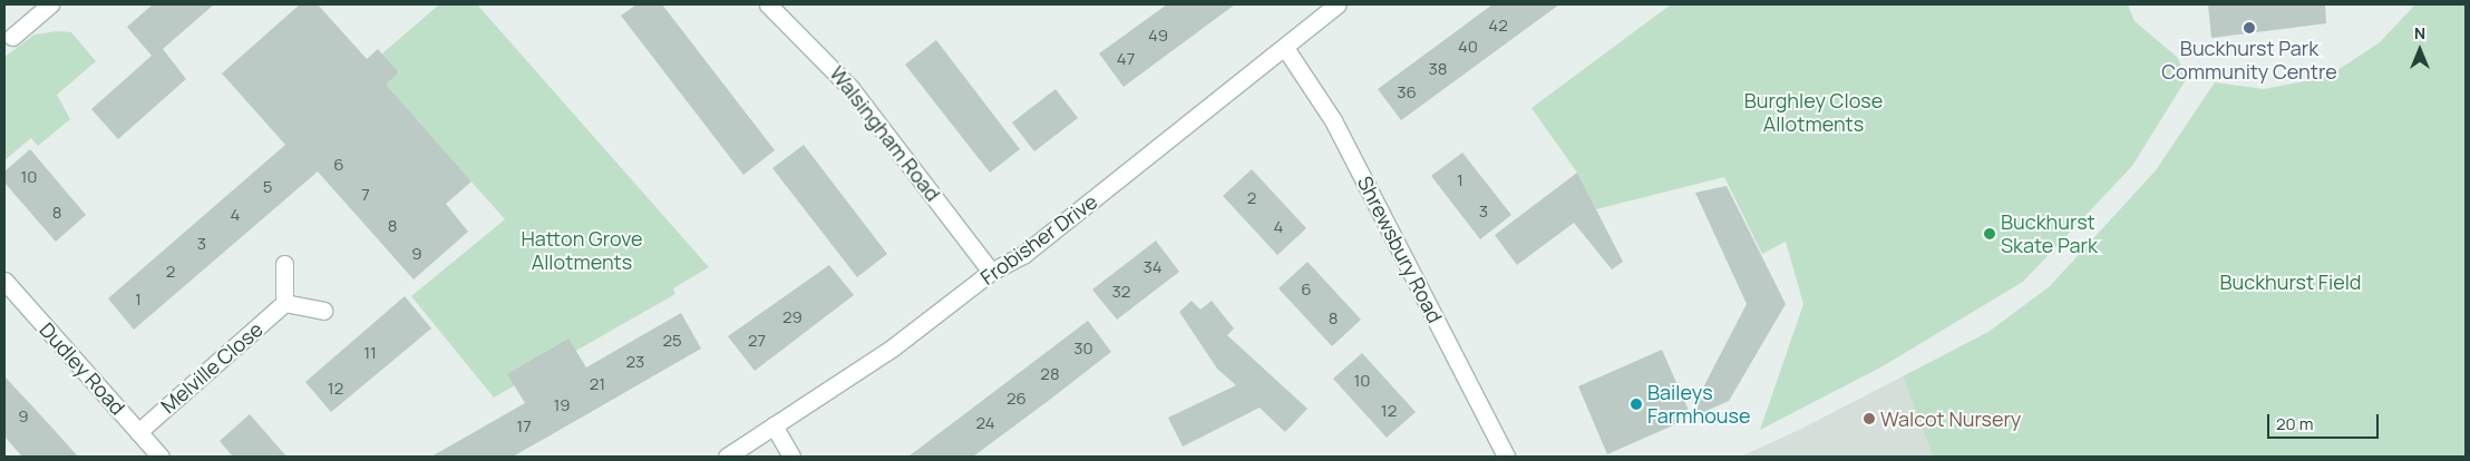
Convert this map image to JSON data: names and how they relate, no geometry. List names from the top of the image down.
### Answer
{
  "streets": {
    "street": [
      "Walsingham Road",
      "Frobisher Drive",
      "Shrewsbury Road",
      "Melville Close",
      "Dudley Road"
    ]
  },
  "crossings": [
    ["Walsingham Road", "Frobisher Drive"],
    ["Frobisher Drive", "Shrewsbury Road"],
    ["Melville Close", "Dudley Road"]
  ],
  "parks": ["Burghley Close Allotments", "Hatton Grove Allotments", "Buckhurst Field"],
  "places": [
    "Buckhurst Park Community Centre",
    "Buckhurst Skate Park",
    "Baileys Farmhouse",
    "Walcot Nursery"
  ],
  "house_numbers": [
    "42",
    "49",
    "40",
    "47",
    "38",
    "36",
    "6",
    "10",
    "1",
    "5",
    "7",
    "2",
    "3",
    "8",
    "4",
    "8",
    "4",
    "3",
    "9",
    "34",
    "2",
    "6",
    "32",
    "1",
    "29",
    "8",
    "25",
    "27",
    "30",
    "11",
    "23",
    "28",
    "10",
    "21",
    "12",
    "26",
    "19",
    "12",
    "9",
    "24",
    "17"
  ],
  "scale_bar": "20 m",
  "north": "top"
}
